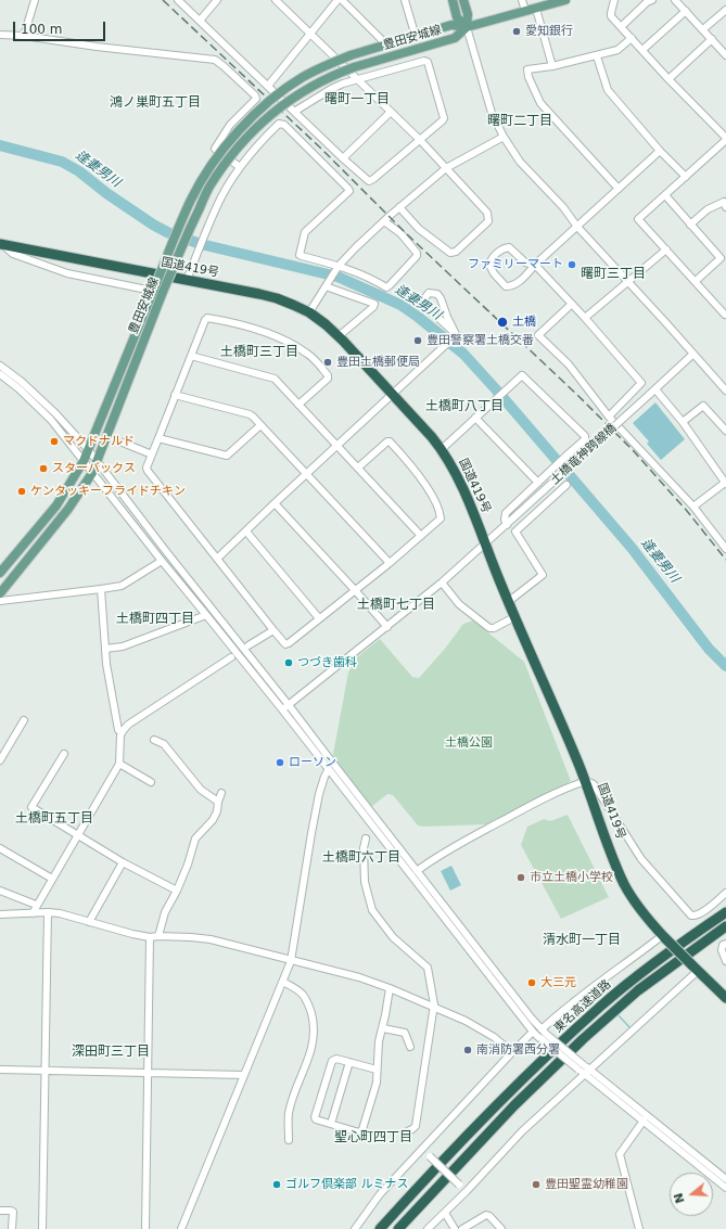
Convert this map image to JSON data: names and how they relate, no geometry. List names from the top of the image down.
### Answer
{
  "streets": {
    "highway": ["国道419号", "東名高速道路"],
    "main road": ["豊田安城線"],
    "street": ["土橋竜神跨線橋"]
  },
  "crossings": [
    ["国道419号", "土橋竜神跨線橋"]
  ],
  "districts": [
    "曙町一丁目",
    "鴻ノ巣町五丁目",
    "曙町二丁目",
    "曙町三丁目",
    "土橋町三丁目",
    "土橋町八丁目",
    "土橋町七丁目",
    "土橋町四丁目",
    "土橋町五丁目",
    "土橋町六丁目",
    "清水町一丁目",
    "深田町三丁目",
    "聖心町四丁目"
  ],
  "water": ["逢妻男川"],
  "parks": ["土橋公園"],
  "places": [
    "愛知銀行",
    "ファミリーマート",
    "土橋",
    "豊田警察署土橋交番",
    "豊田土橋郵便局",
    "マクドナルド",
    "スターバックス",
    "ケンタッキーフライドチキン",
    "つづき歯科",
    "ローソン",
    "市立土橋小学校",
    "大三元",
    "南消防署西分署",
    "ゴルフ倶楽部 ルミナス",
    "豊田聖霊幼稚園"
  ],
  "scale_bar": "100 m",
  "north": "left"
}
